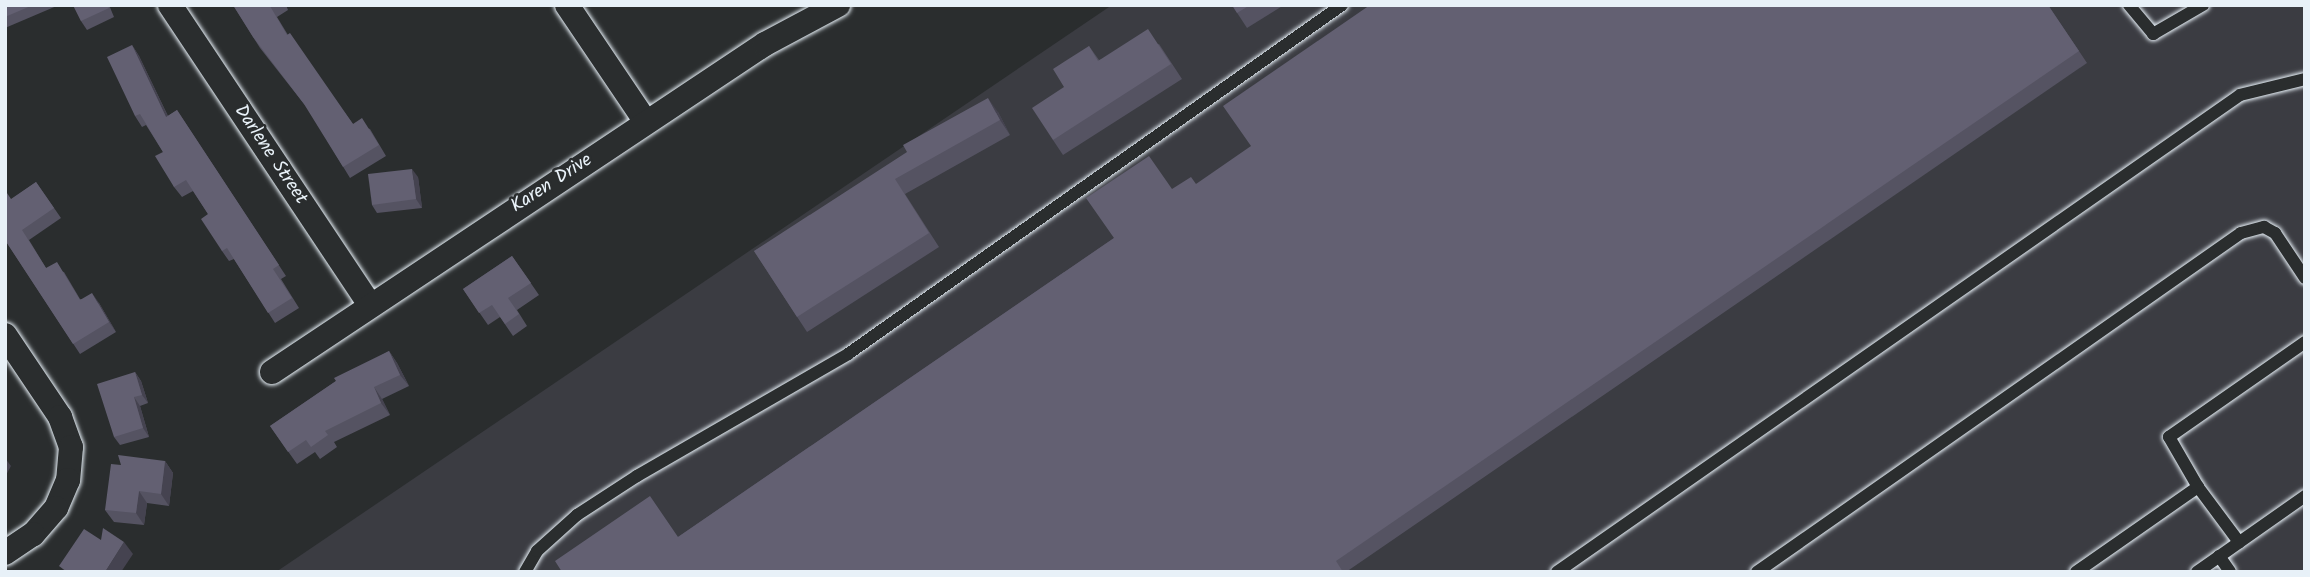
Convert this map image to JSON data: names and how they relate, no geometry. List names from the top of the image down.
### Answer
{
  "streets": {
    "street": ["Darlene Street", "Karen Drive"]
  },
  "crossings": [
    ["Darlene Street", "Karen Drive"]
  ]
}
